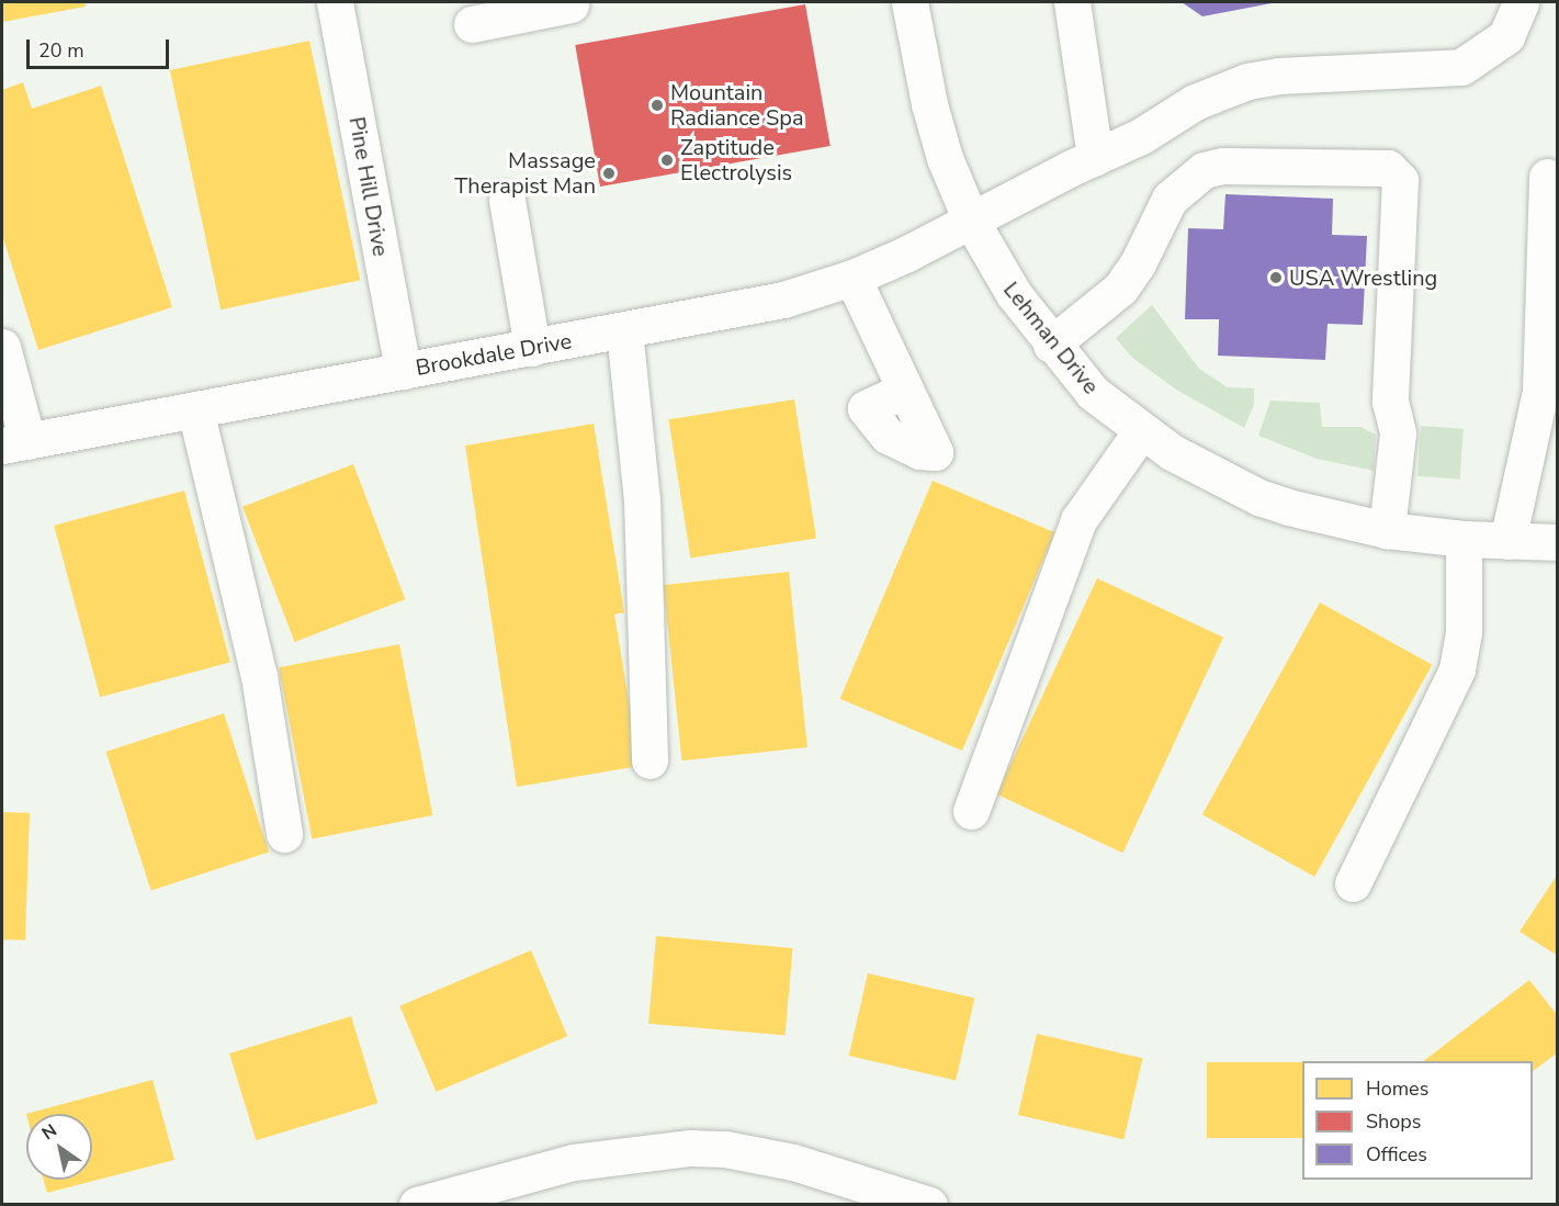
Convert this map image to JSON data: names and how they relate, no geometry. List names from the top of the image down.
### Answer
{
  "streets": {
    "street": ["Pine Hill Drive", "Lehman Drive", "Brookdale Drive"]
  },
  "crossings": [
    ["Pine Hill Drive", "Brookdale Drive"],
    ["Lehman Drive", "Brookdale Drive"]
  ],
  "places": [
    "Mountain Radiance Spa",
    "Zaptitude Electrolysis",
    "Massage Therapist Man",
    "USA Wrestling"
  ],
  "legend": ["Homes", "Shops", "Offices"],
  "scale_bar": "20 m",
  "north": "top left"
}
